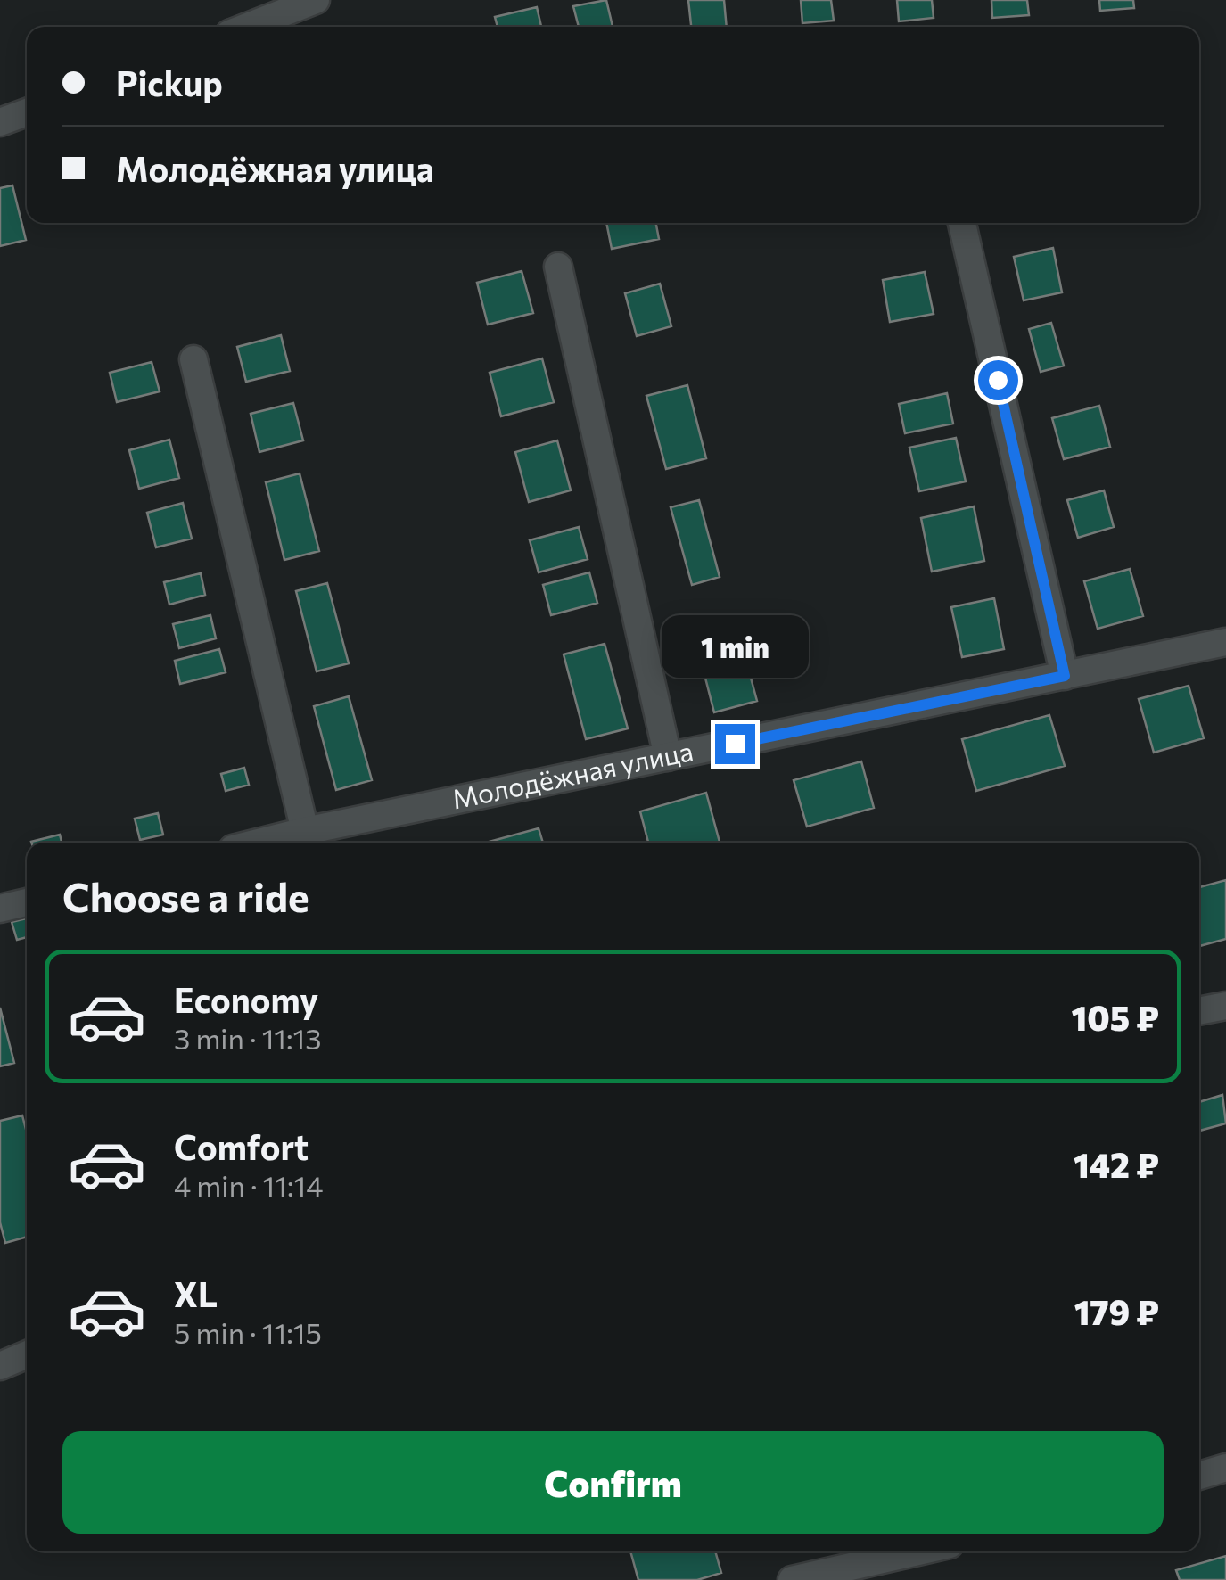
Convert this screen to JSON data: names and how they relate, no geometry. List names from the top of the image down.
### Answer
{
  "streets": {
    "street": ["Молодёжная улица"]
  },
  "page": {
    "banner": ["Pickup", "Молодёжная улица"],
    "bubble": "1 min",
    "heading": "Choose a ride",
    "list": [
      {
        "name": "Economy",
        "note": "3 min · 11:13",
        "value": "105 ₽"
      },
      {
        "name": "Comfort",
        "note": "4 min · 11:14",
        "value": "142 ₽"
      },
      {
        "name": "XL",
        "note": "5 min · 11:15",
        "value": "179 ₽"
      }
    ],
    "buttons": "Confirm"
  }
}
